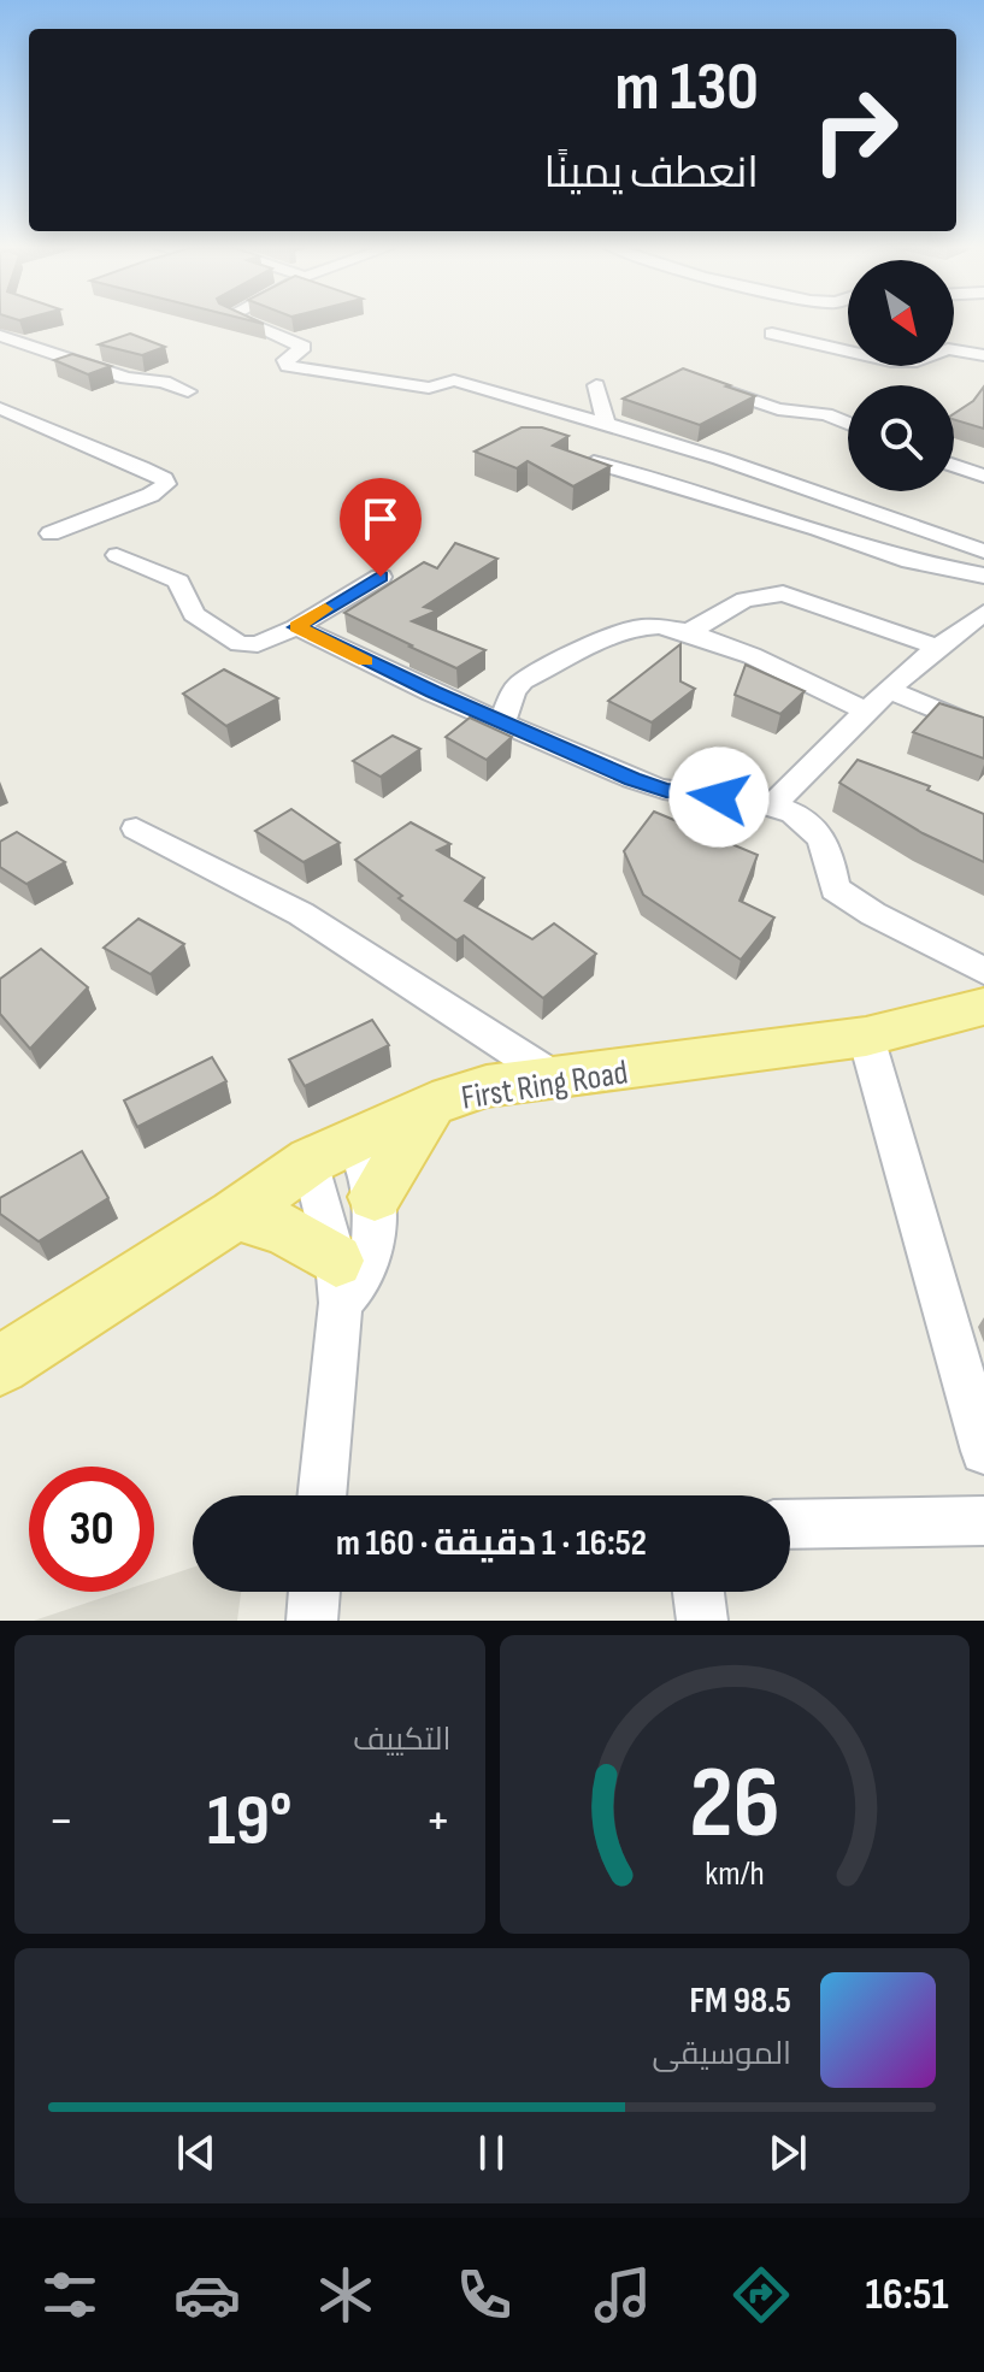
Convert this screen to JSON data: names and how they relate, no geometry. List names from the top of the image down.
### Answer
{
  "streets": {
    "main road": ["First Ring Road"]
  },
  "north": "bottom right",
  "page": {
    "turn": ["130 m", "انعطف يمينًا"],
    "limit": "30",
    "trip": "16:52 · 1 دقيقة · 160 m",
    "tile": "التكييف",
    "heat": ["−", "19°", "+"],
    "song": ["98.5 FM", "الموسيقى"],
    "tabs": "16:51",
    "gauge": ["26", "km/h"]
  }
}
